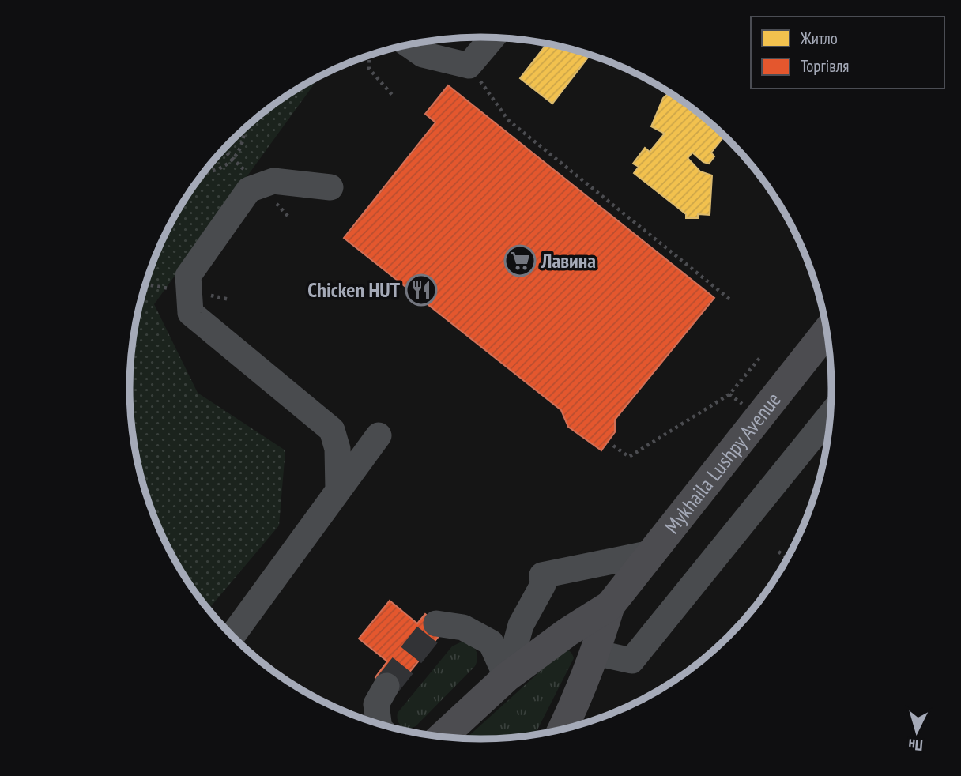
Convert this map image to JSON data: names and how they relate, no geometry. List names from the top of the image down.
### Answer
{
  "streets": {
    "main road": ["Mykhaila Lushpy Avenue"]
  },
  "places": {
    "supermarket": ["Лавина"],
    "restaurant": ["Chicken HUT"]
  },
  "legend": ["Житло", "Торгівля"],
  "north": "bottom"
}
